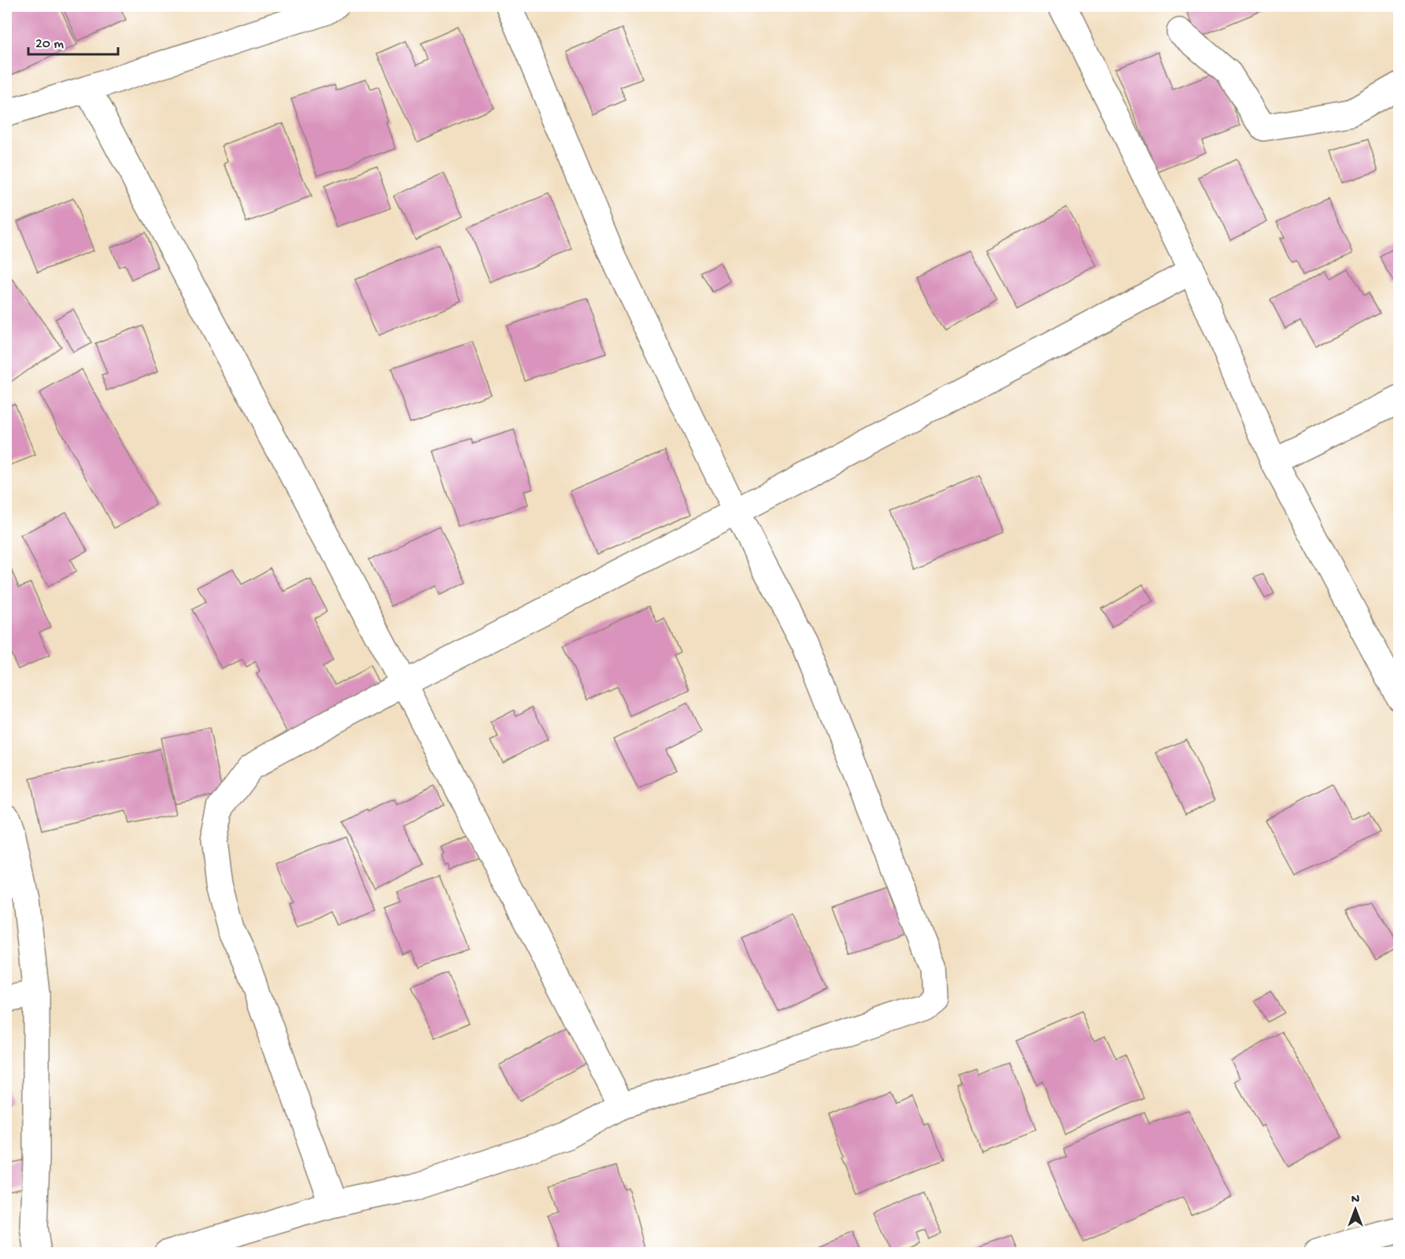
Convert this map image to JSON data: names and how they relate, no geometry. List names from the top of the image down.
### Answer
{
  "scale_bar": "20 m",
  "north": "top"
}
